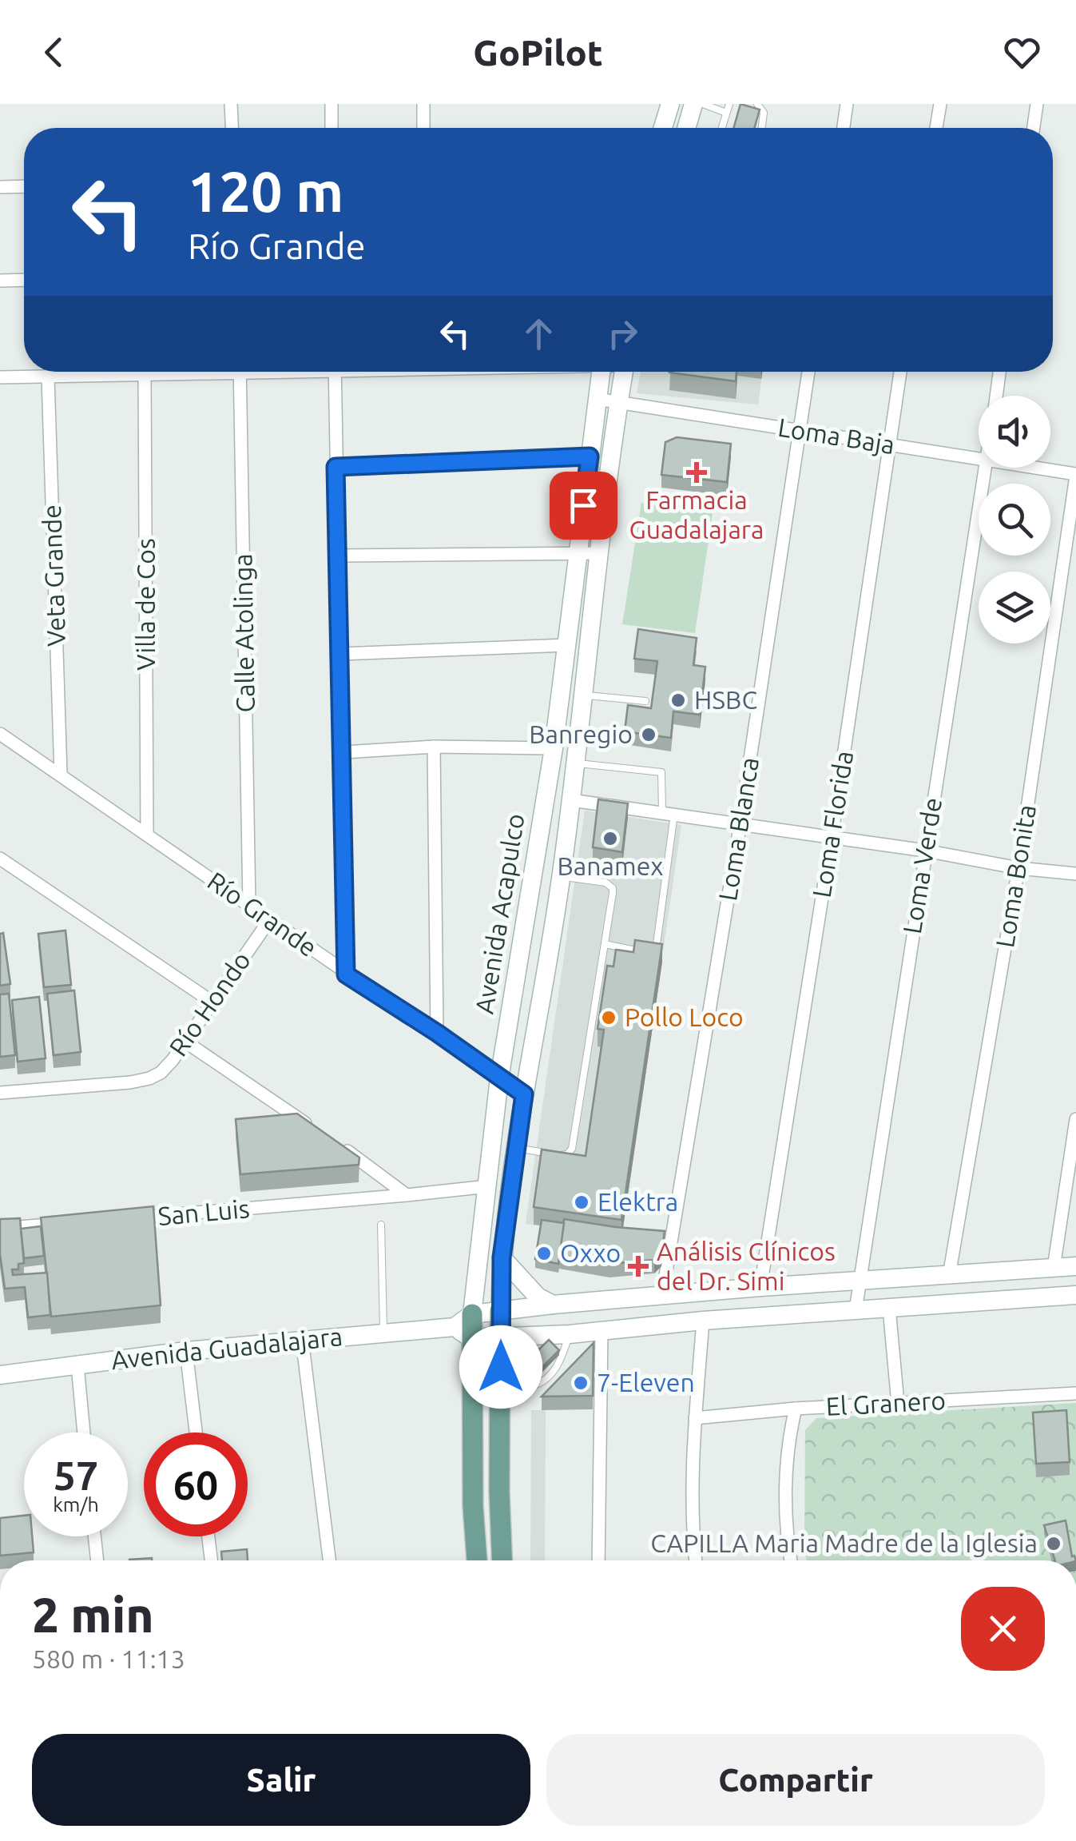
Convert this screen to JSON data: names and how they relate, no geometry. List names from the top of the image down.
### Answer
{
  "streets": {
    "main road": ["Avenida Acapulco", "Avenida Guadalajara"],
    "street": [
      "Loma Baja",
      "Veta Grande",
      "Villa de Cos",
      "Calle Atolinga",
      "Loma Florida",
      "Loma Blanca",
      "Loma Verde",
      "Loma Bonita",
      "Río Grande",
      "Río Hondo",
      "San Luis",
      "El Granero"
    ]
  },
  "crossings": [
    ["Loma Baja", "Loma Florida"],
    ["Loma Baja", "Loma Blanca"],
    ["Loma Baja", "Loma Bonita"],
    ["Loma Baja", "Avenida Acapulco"],
    ["Veta Grande", "Río Grande"],
    ["Villa de Cos", "Río Grande"],
    ["Calle Atolinga", "Río Grande"],
    ["Loma Verde", "Avenida Guadalajara"],
    ["Avenida Acapulco", "Río Grande"],
    ["Avenida Acapulco", "San Luis"],
    ["Avenida Acapulco", "Avenida Guadalajara"],
    ["Río Grande", "Río Hondo"]
  ],
  "places": {
    "health": ["Farmacia Guadalajara", "Análisis Clínicos del Dr. Simi"],
    "other": [
      "HSBC",
      "Banregio",
      "Banamex",
      "Pollo Loco",
      "Elektra",
      "Oxxo",
      "7-Eleven",
      "CAPILLA Maria Madre de la Iglesia"
    ]
  },
  "page": {
    "header": "GoPilot",
    "turn": ["120 m", "Río Grande"],
    "speed": "57 km/h",
    "limit": "60",
    "heading": ["2 min", "580 m · 11:13"],
    "buttons": ["Salir", "Compartir"]
  }
}
